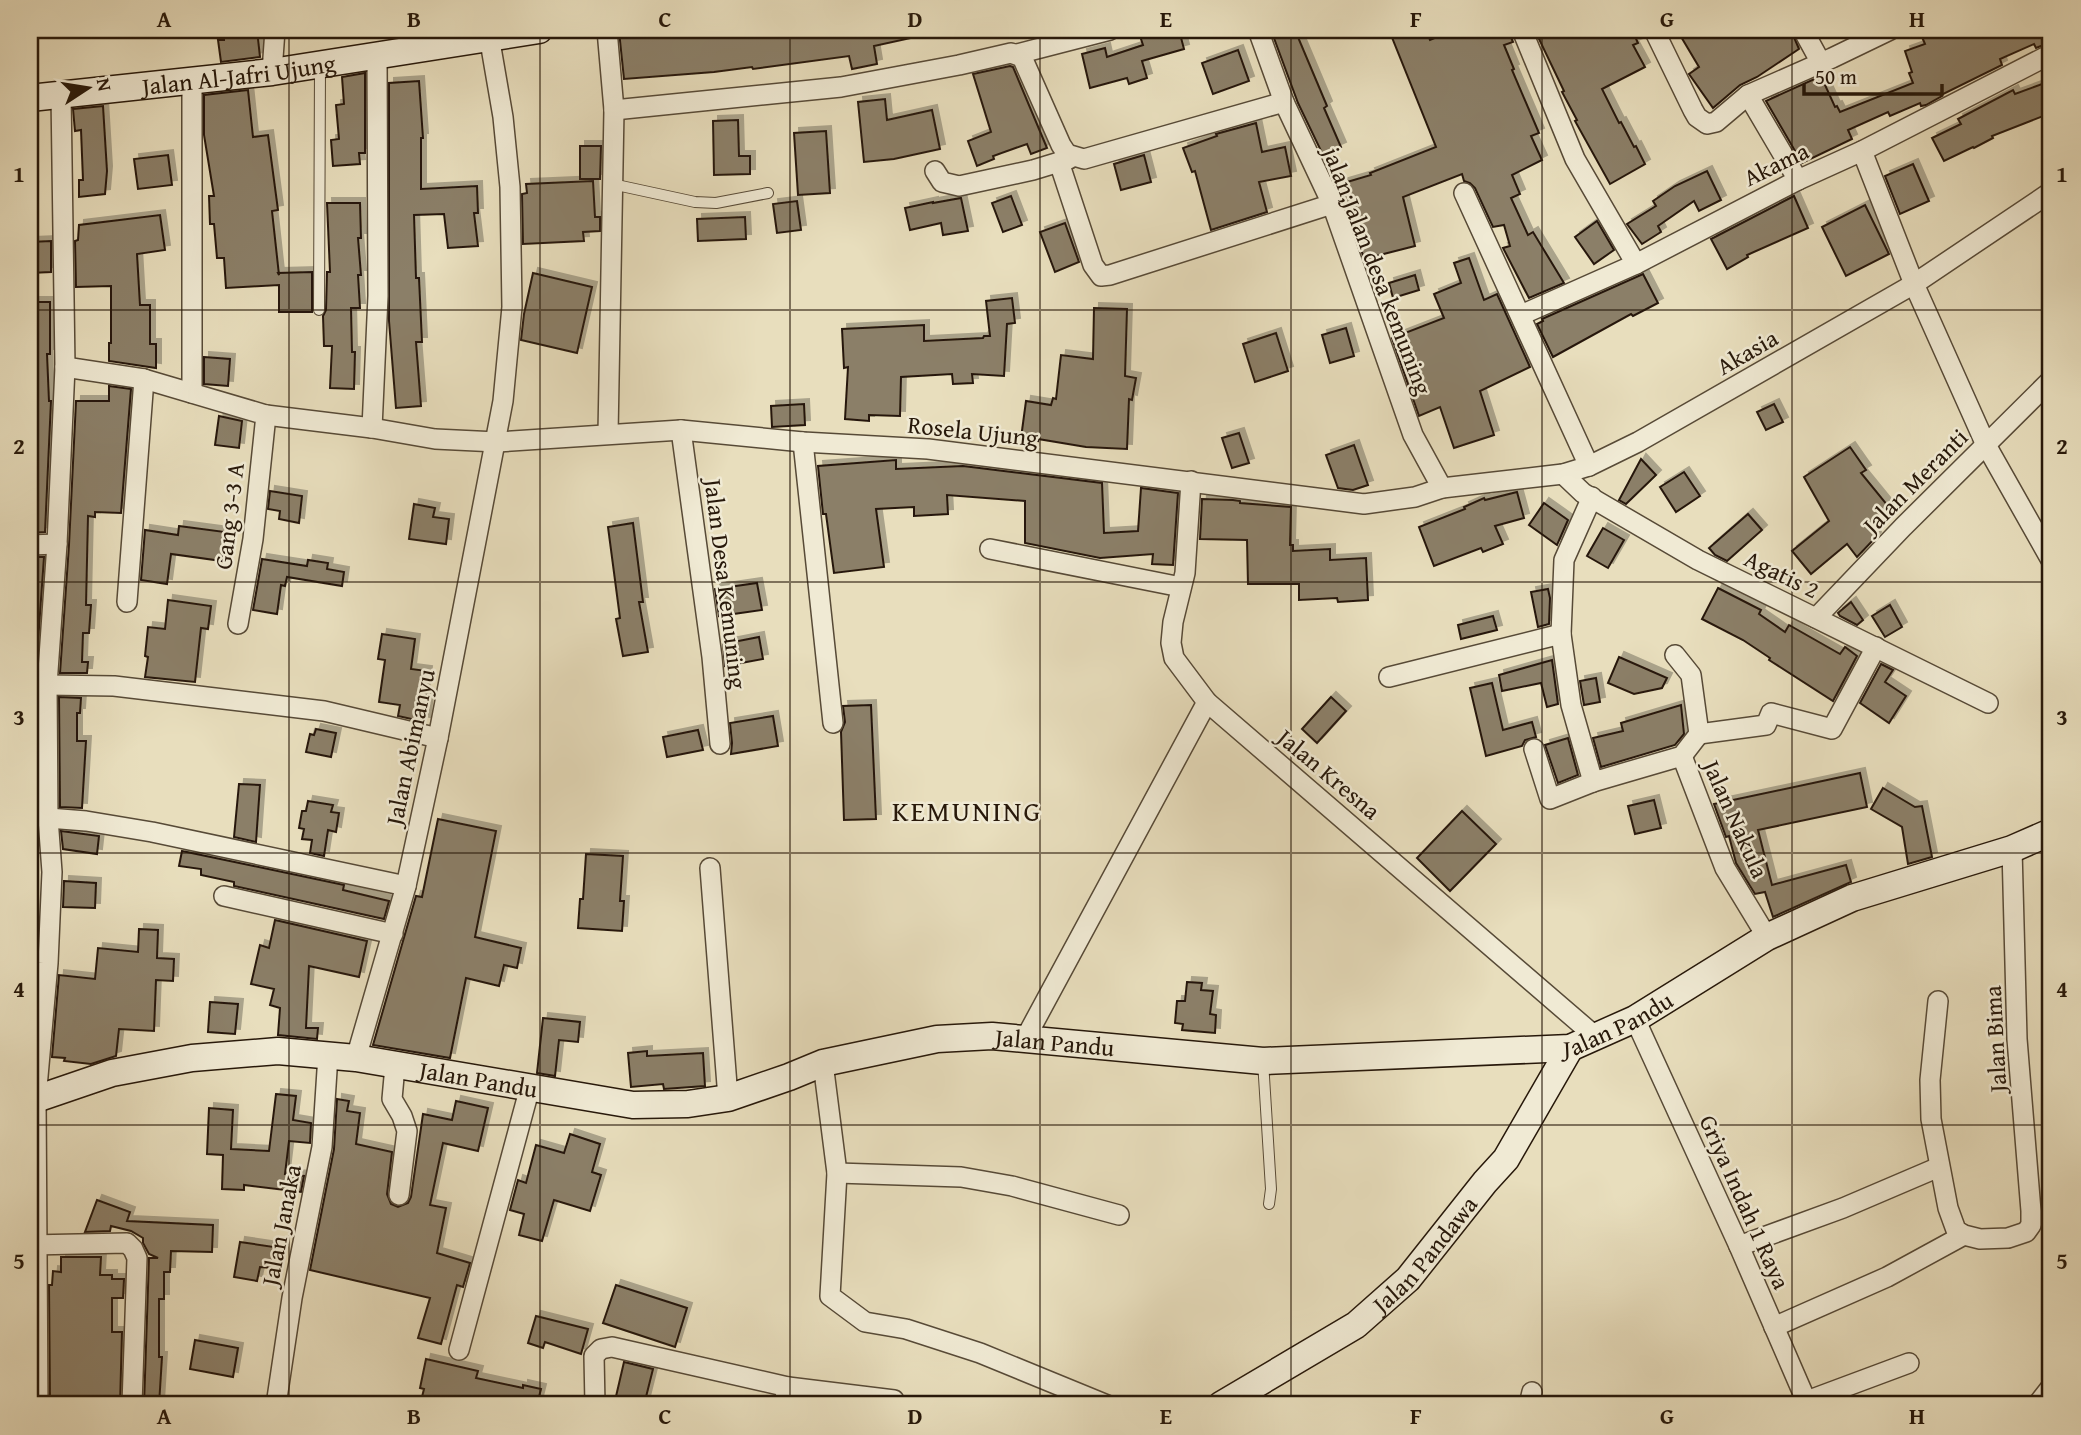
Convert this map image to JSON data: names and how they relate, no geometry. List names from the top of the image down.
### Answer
{
  "streets": {
    "street": [
      "Jalan Al-Jafri Ujung",
      "Akama",
      "jalan;Jalan desa kemuning",
      "Akasia",
      "Rosela Ujung",
      "Jalan Meranti",
      "Gang 3-3 A",
      "Agatis 2",
      "Jalan Desa Kemuning",
      "Jalan Abimanyu",
      "Jalan Kresna",
      "Jalan Nakula",
      "Jalan Pandu",
      "Jalan Bima",
      "Griya Indah 1 Raya",
      "Jalan Janaka",
      "Jalan Pandawa"
    ]
  },
  "crossings": [
    ["Jalan Al-Jafri Ujung", "Jalan Abimanyu"],
    ["jalan;Jalan desa kemuning", "Akasia"],
    ["jalan;Jalan desa kemuning", "Rosela Ujung"],
    ["Akasia", "Rosela Ujung"],
    ["Akasia", "Agatis 2"],
    ["Rosela Ujung", "Gang 3-3 A"],
    ["Rosela Ujung", "Jalan Desa Kemuning"],
    ["Rosela Ujung", "Jalan Abimanyu"],
    ["Rosela Ujung", "Jalan Kresna"],
    ["Jalan Meranti", "Agatis 2"],
    ["Jalan Abimanyu", "Jalan Pandu"],
    ["Jalan Kresna", "Jalan Pandu"],
    ["Jalan Nakula", "Jalan Pandu"],
    ["Jalan Pandu", "Jalan Bima"],
    ["Jalan Pandu", "Griya Indah 1 Raya"],
    ["Jalan Pandu", "Jalan Janaka"],
    ["Jalan Pandu", "Jalan Pandawa"]
  ],
  "districts": ["KEMUNING"],
  "scale_bar": "50 m",
  "north": "right",
  "grid": {
    "columns": [
      "A",
      "B",
      "C",
      "D",
      "E",
      "F",
      "G",
      "H"
    ],
    "rows": [
      "1",
      "2",
      "3",
      "4",
      "5"
    ]
  }
}
